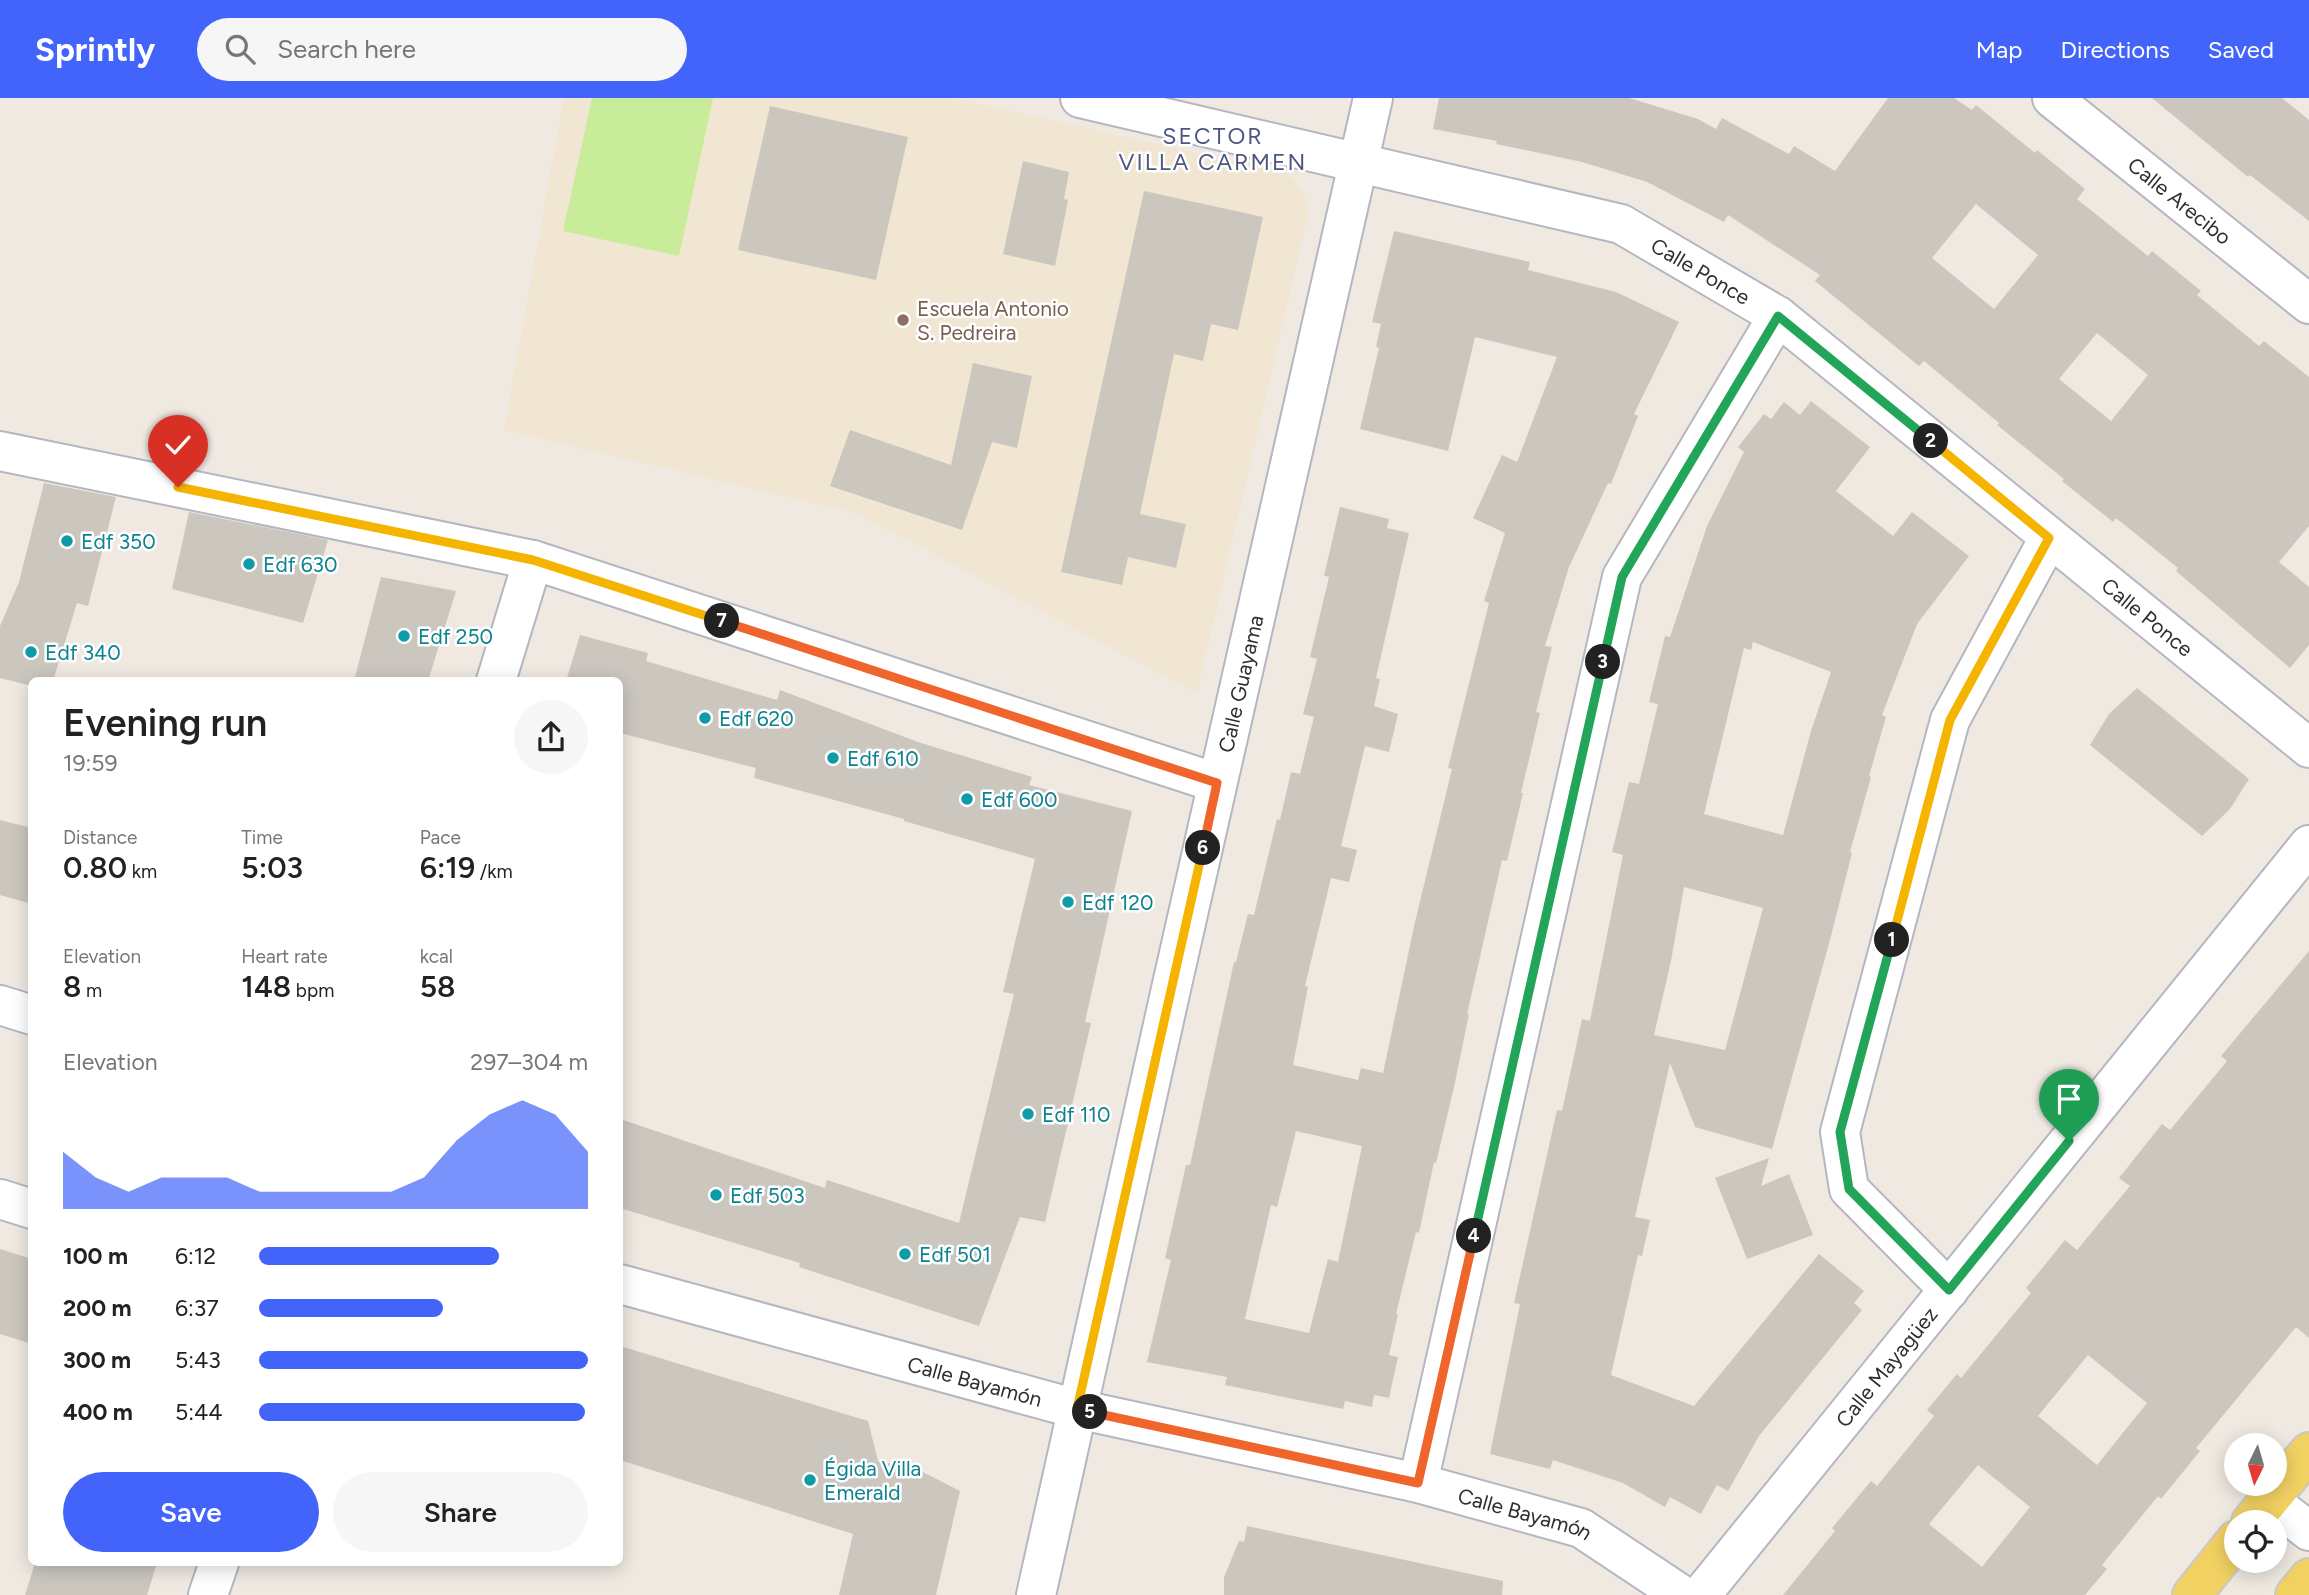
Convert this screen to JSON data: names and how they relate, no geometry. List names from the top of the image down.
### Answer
{
  "streets": {
    "street": [
      "Calle Arecibo",
      "Calle Ponce",
      "Calle Guayama",
      "Calle Mayagüez",
      "Calle Bayamón"
    ]
  },
  "crossings": [
    ["Calle Ponce", "Calle Guayama"],
    ["Calle Guayama", "Calle Bayamón"]
  ],
  "districts": ["SECTOR VILLA CARMEN"],
  "places": [
    "Escuela Antonio S. Pedreira",
    "Edf 350",
    "Edf 630",
    "Edf 250",
    "Edf 340",
    "Edf 620",
    "Edf 610",
    "Edf 600",
    "Edf 120",
    "Edf 110",
    "Edf 503",
    "Edf 501",
    "Égida Villa Emerald"
  ],
  "north": "bottom",
  "page": {
    "header": "Sprintly",
    "search": "Search here",
    "nav": ["Map", "Directions", "Saved"],
    "pins": [
      "2",
      "7",
      "3",
      "6",
      "1",
      "4",
      "5"
    ],
    "heading": ["Evening run", "19:59"],
    "stats": [
      ["Distance", "0.80 km"],
      ["Time", "5:03"],
      ["Pace", "6:19 /km"],
      ["Elevation", "8 m"],
      ["Heart rate", "148 bpm"],
      ["kcal", "58"]
    ],
    "chart": ["Elevation", "297–304 m"],
    "list": [
      {
        "name": "100 m",
        "note": "6:12"
      },
      {
        "name": "200 m",
        "note": "6:37"
      },
      {
        "name": "300 m",
        "note": "5:43"
      },
      {
        "name": "400 m",
        "note": "5:44"
      }
    ],
    "buttons": ["Save", "Share"]
  }
}
